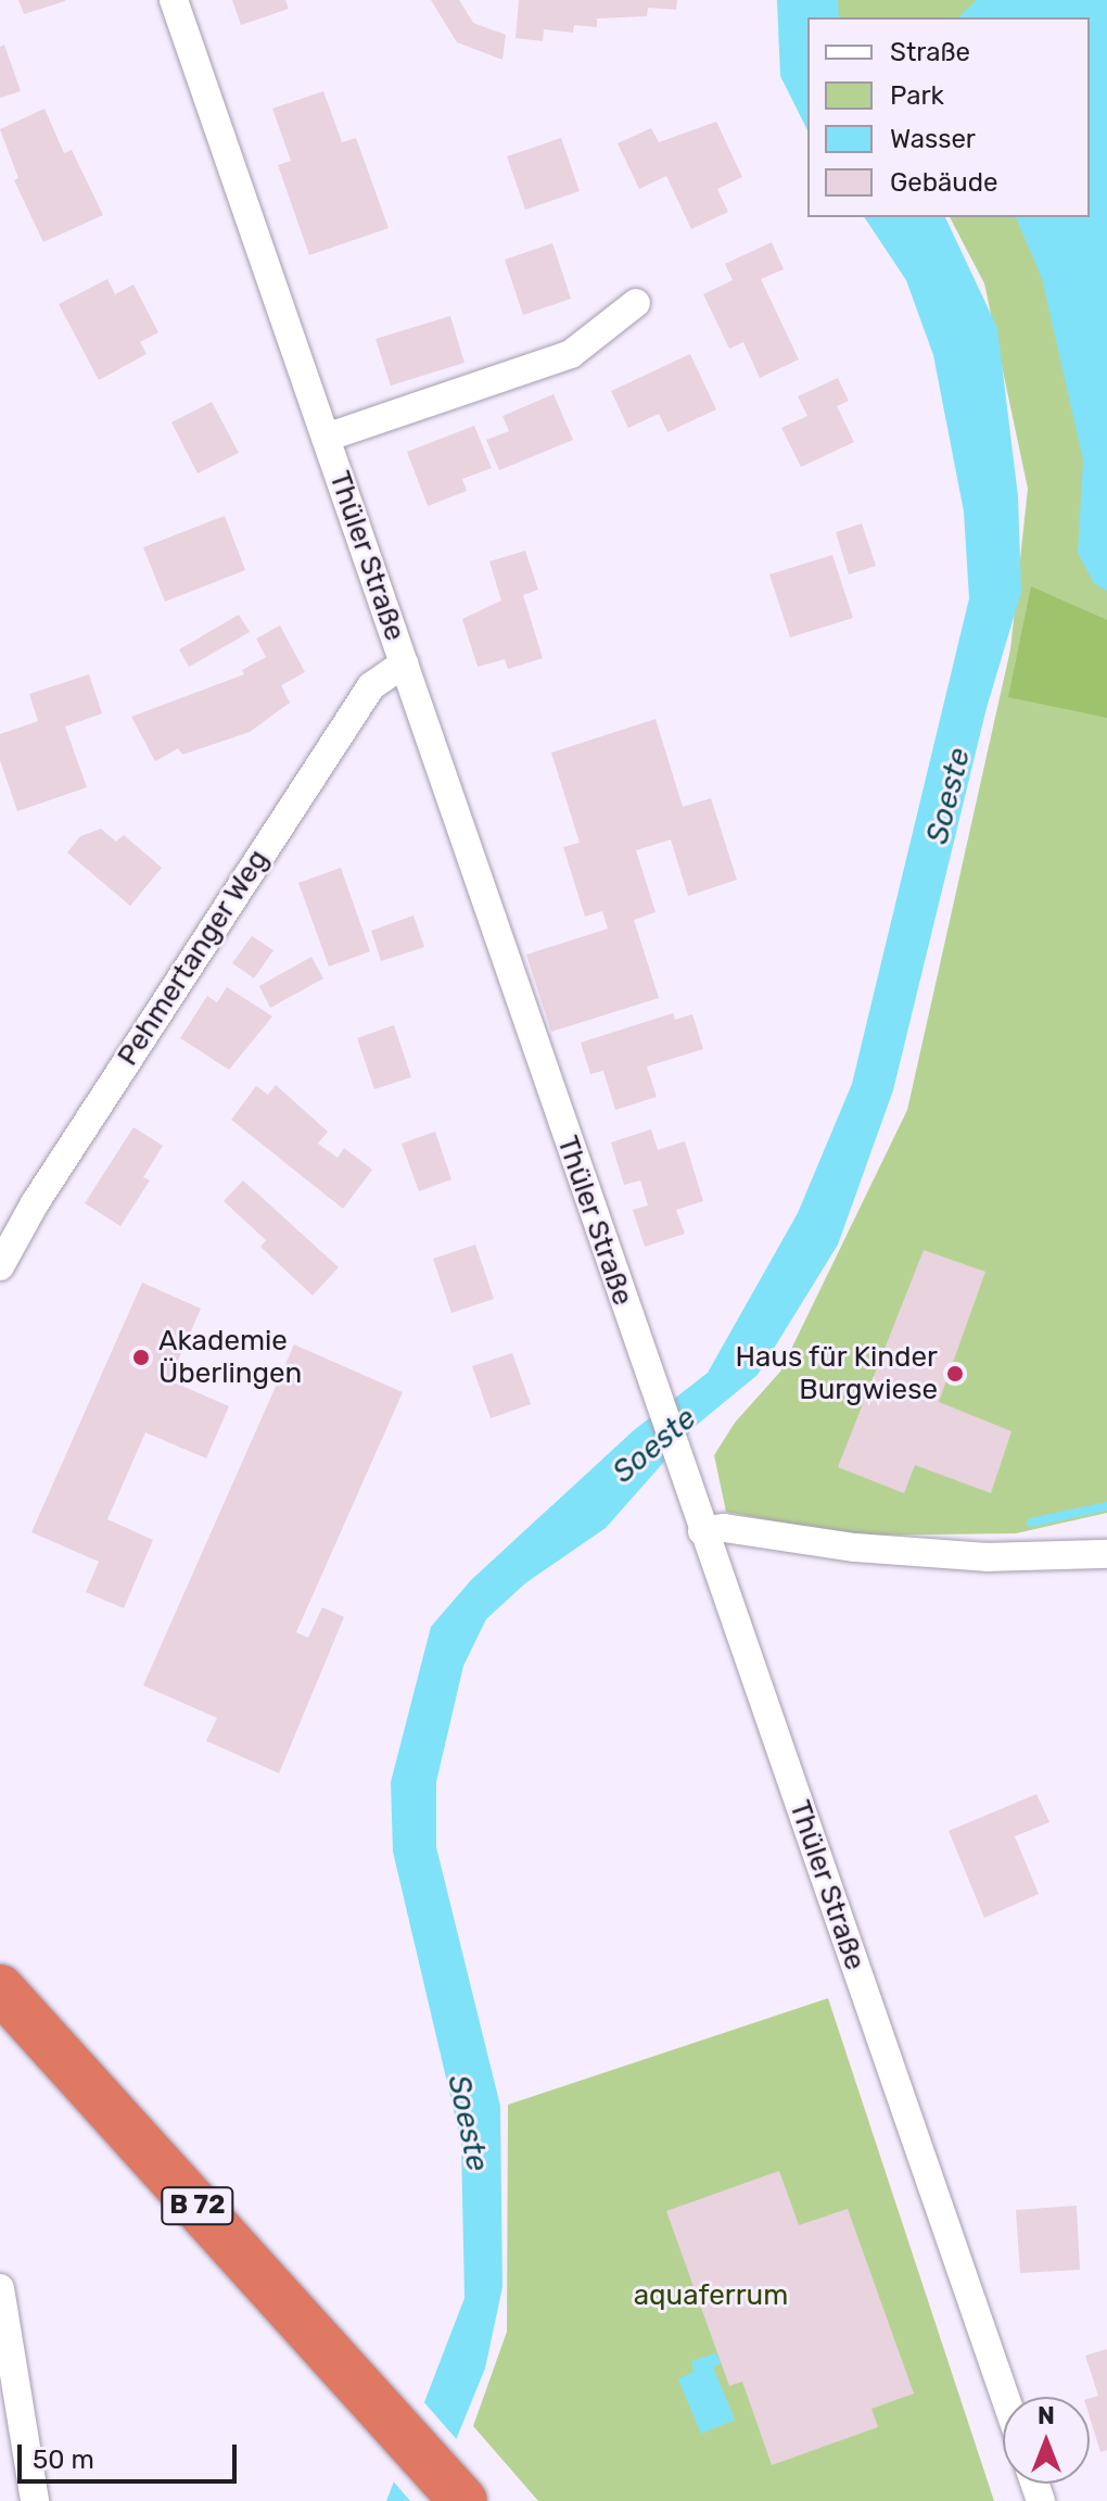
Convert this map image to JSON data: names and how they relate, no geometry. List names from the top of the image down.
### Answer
{
  "streets": {
    "highway": ["B 72"],
    "street": ["Thüler Straße", "Pehmertanger Weg"]
  },
  "crossings": [
    ["Thüler Straße", "Pehmertanger Weg"]
  ],
  "water": ["Soeste"],
  "parks": ["aquaferrum"],
  "places": ["Akademie Überlingen", "Haus für Kinder Burgwiese"],
  "legend": [
    "Straße",
    "Park",
    "Wasser",
    "Gebäude"
  ],
  "scale_bar": "50 m",
  "north": "top"
}
